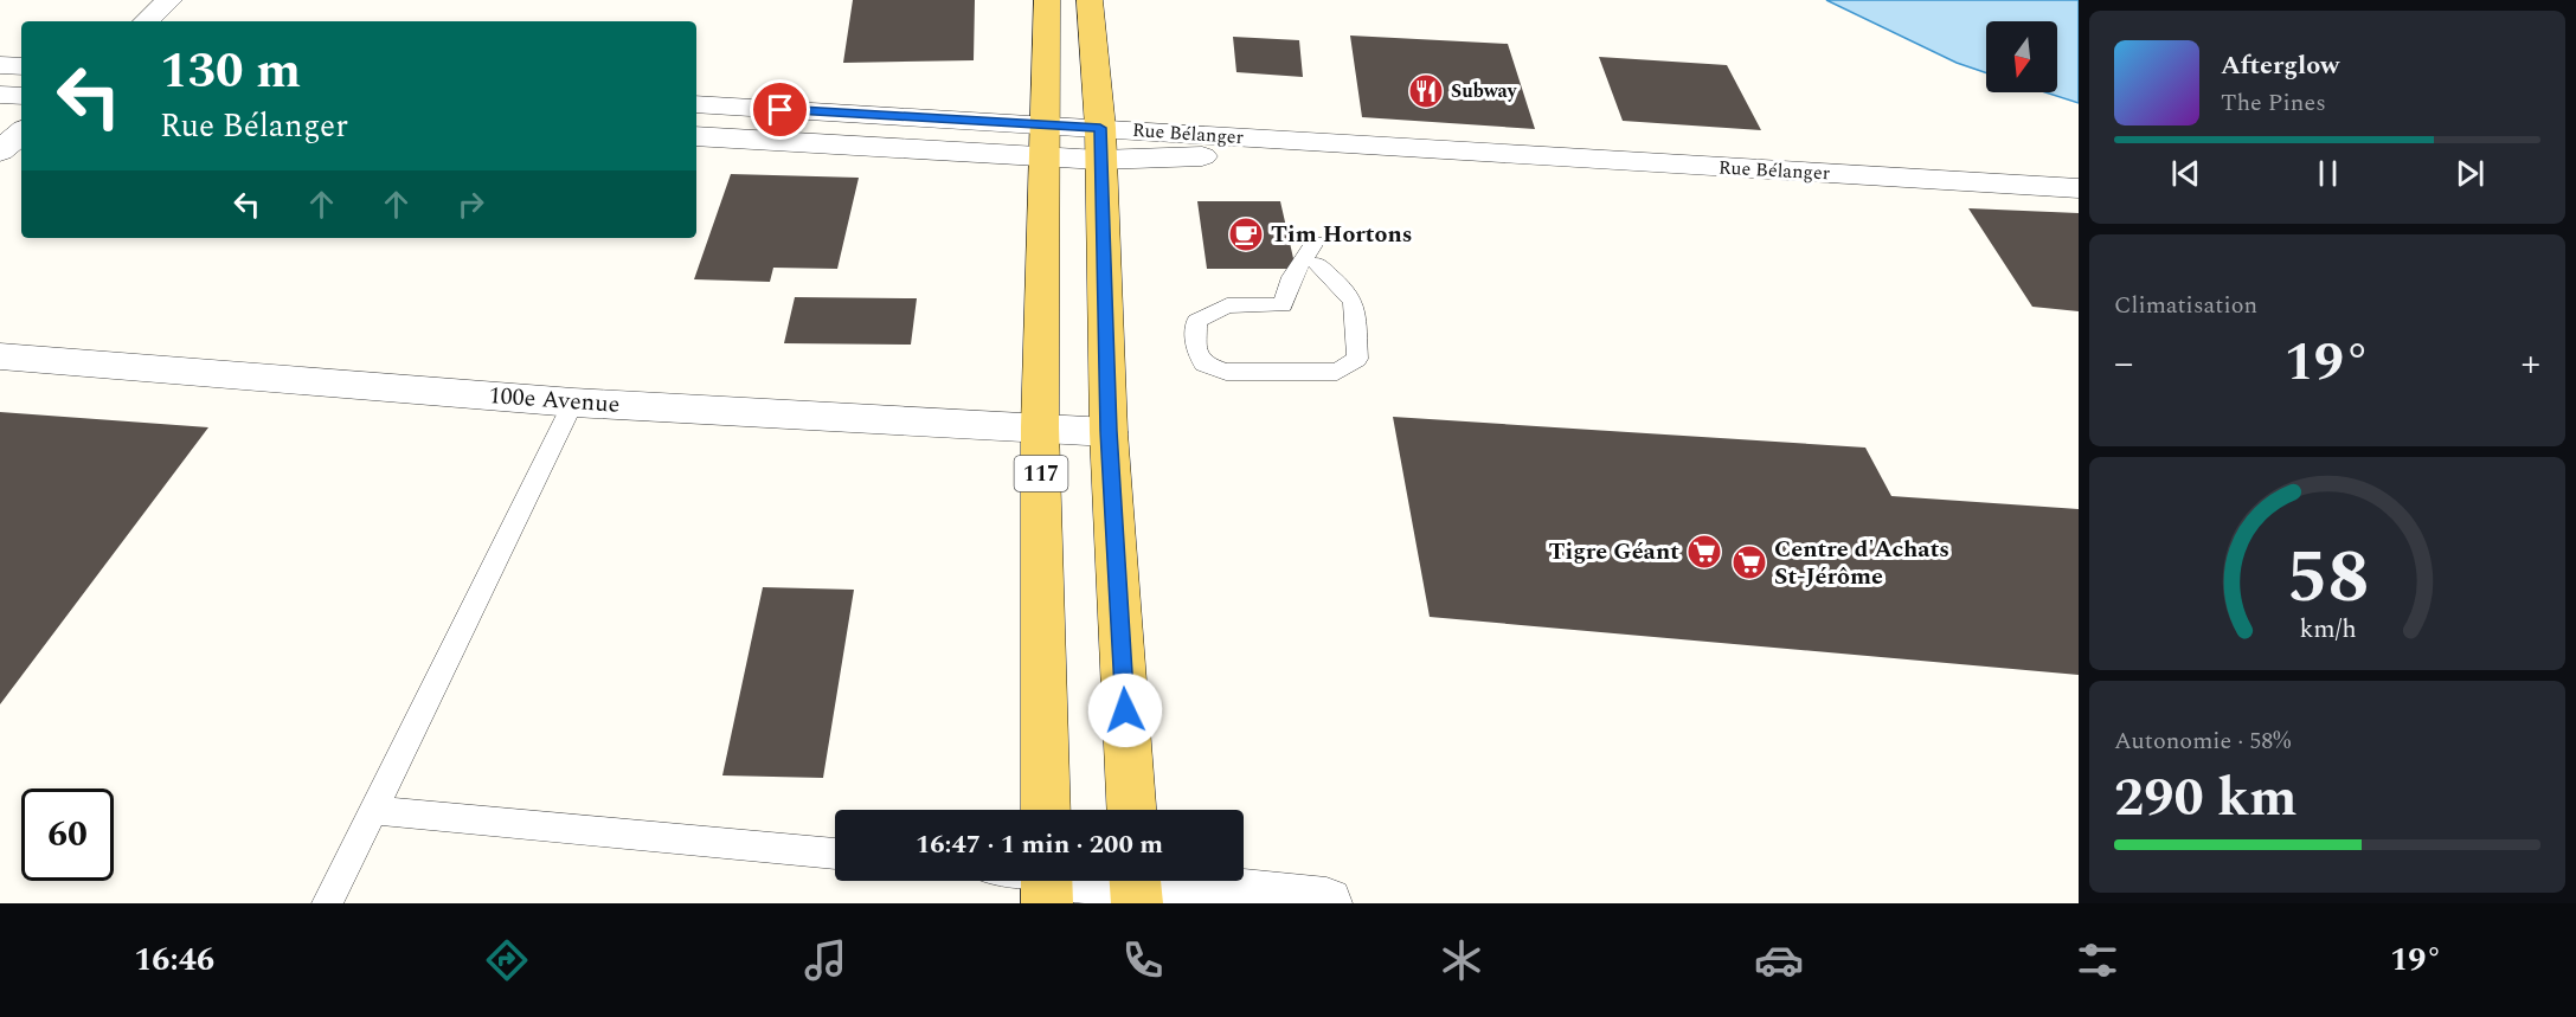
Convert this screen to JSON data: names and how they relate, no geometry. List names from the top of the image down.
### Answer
{
  "streets": {
    "main road": ["117"],
    "street": ["Rue Bélanger", "100e Avenue"]
  },
  "crossings": [
    ["Rue Bélanger", "117"],
    ["100e Avenue", "117"]
  ],
  "places": {
    "restaurant": ["Subway"],
    "cafe": ["Tim Hortons"],
    "supermarket": ["Tigre Géant", "Centre d'Achats St-Jérôme"]
  },
  "north": "bottom",
  "page": {
    "turn": ["130 m", "Rue Bélanger"],
    "song": ["Afterglow", "The Pines"],
    "tile": [
      "Climatisation",
      ["Autonomie · 58%", "290 km"]
    ],
    "heat": ["−", "19°", "+"],
    "limit": "60",
    "trip": "16:47 · 1 min · 200 m",
    "tabs": ["16:46", "19°"],
    "gauge": ["58", "km/h"]
  }
}
